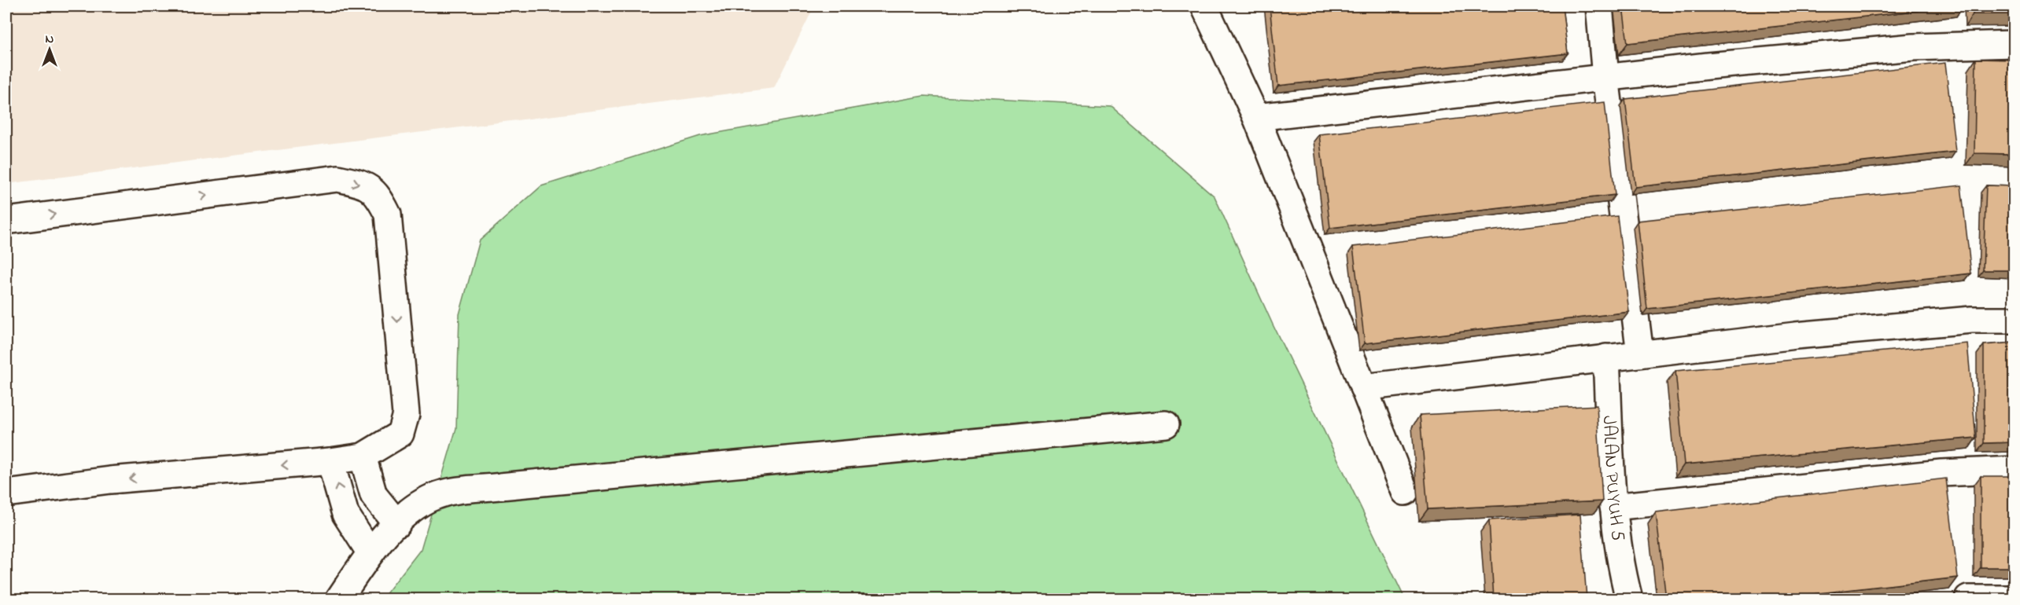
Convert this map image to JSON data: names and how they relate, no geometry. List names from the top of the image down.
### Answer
{
  "streets": {
    "street": ["JALAN PUYUH 5"]
  },
  "north": "top"
}
